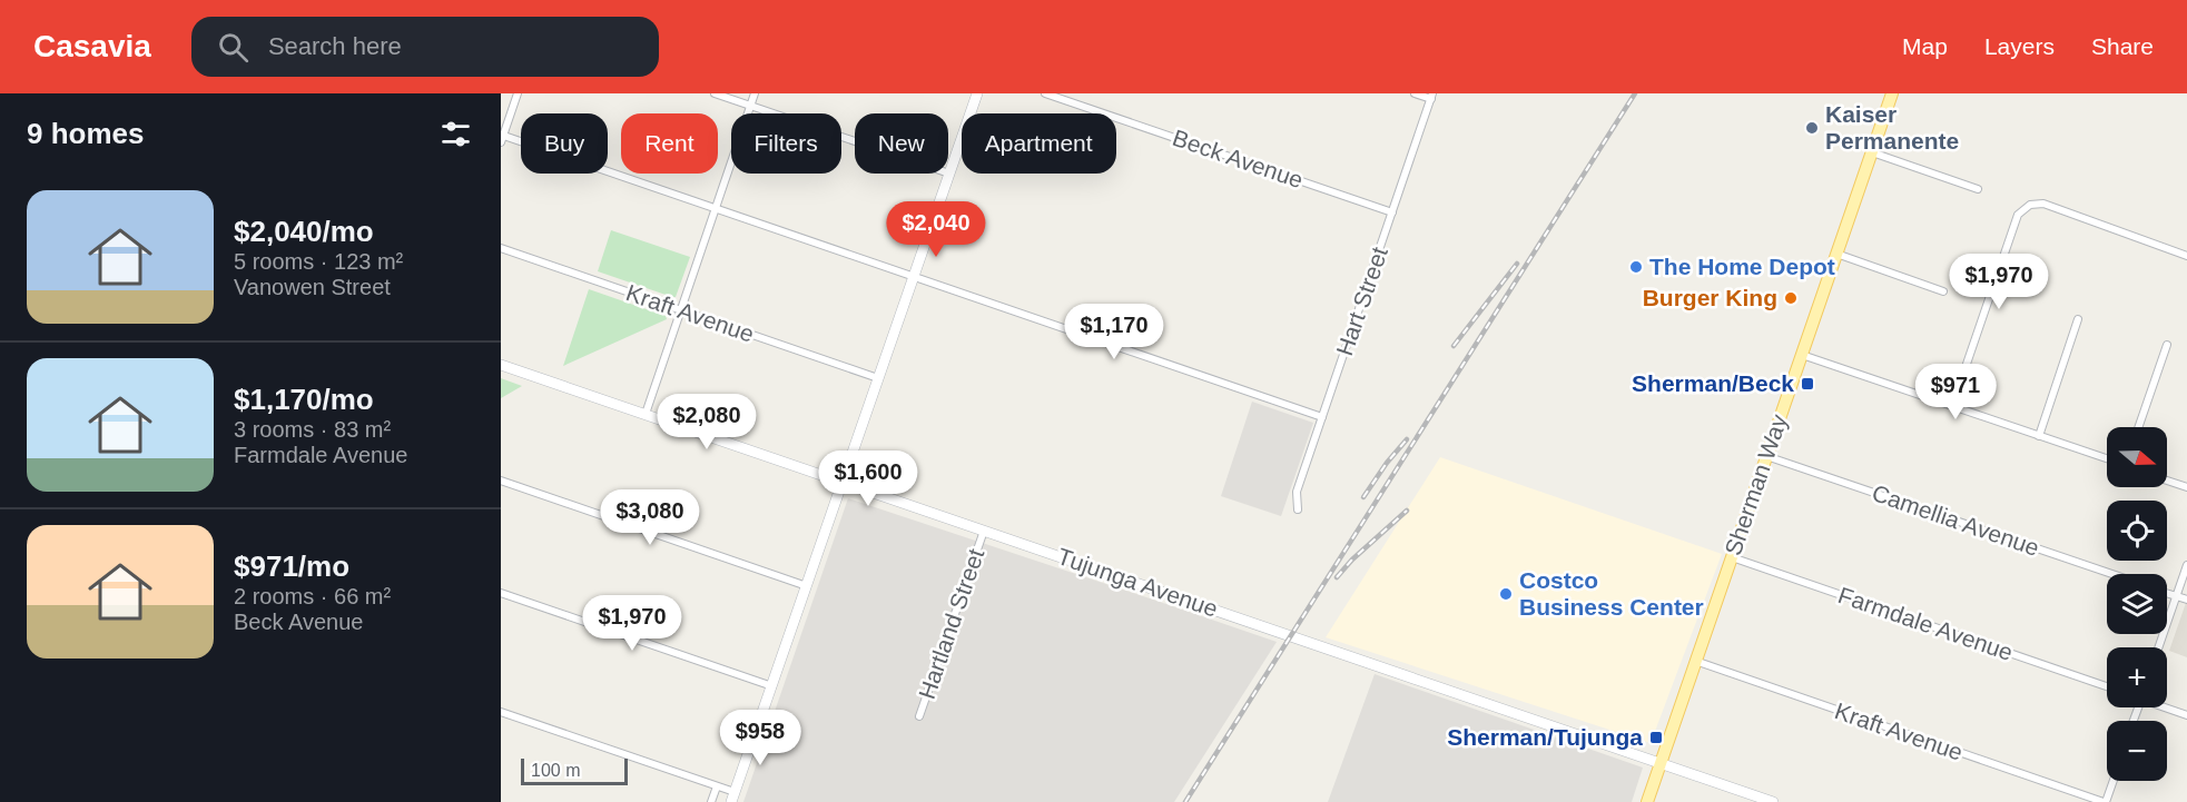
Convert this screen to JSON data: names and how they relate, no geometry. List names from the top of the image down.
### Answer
{
  "streets": {
    "main road": ["Sherman Way"],
    "street": [
      "Beck Avenue",
      "Hart Street",
      "Kraft Avenue",
      "Camellia Avenue",
      "Tujunga Avenue",
      "Hartland Street",
      "Farmdale Avenue"
    ]
  },
  "crossings": [
    ["Beck Avenue", "Hart Street"],
    ["Kraft Avenue", "Sherman Way"],
    ["Sherman Way", "Camellia Avenue"],
    ["Sherman Way", "Tujunga Avenue"],
    ["Sherman Way", "Farmdale Avenue"],
    ["Tujunga Avenue", "Hartland Street"]
  ],
  "places": {
    "other": [
      "Kaiser Permanente",
      "The Home Depot",
      "Burger King",
      "Costco Business Center"
    ],
    "transit": ["Sherman/Beck", "Sherman/Tujunga"]
  },
  "scale_bar": "100 m",
  "north": "right",
  "page": {
    "header": "Casavia",
    "search": "Search here",
    "nav": ["Map", "Layers", "Share"],
    "heading": "9 homes",
    "chip": [
      "Buy",
      "Rent",
      "Filters",
      "New",
      "Apartment"
    ],
    "list": [
      {
        "name": "$2,040/mo",
        "note": "5 rooms · 123 m² · Vanowen Street"
      },
      {
        "name": "$1,170/mo",
        "note": "3 rooms · 83 m² · Farmdale Avenue"
      },
      {
        "name": "$971/mo",
        "note": "2 rooms · 66 m² · Beck Avenue"
      }
    ],
    "price": [
      "$2,040",
      "$1,970",
      "$1,170",
      "$971",
      "$2,080",
      "$1,600",
      "$3,080",
      "$1,970",
      "$958"
    ],
    "map_buttons": ["+", "−"],
    "scale": "100 m"
  }
}
